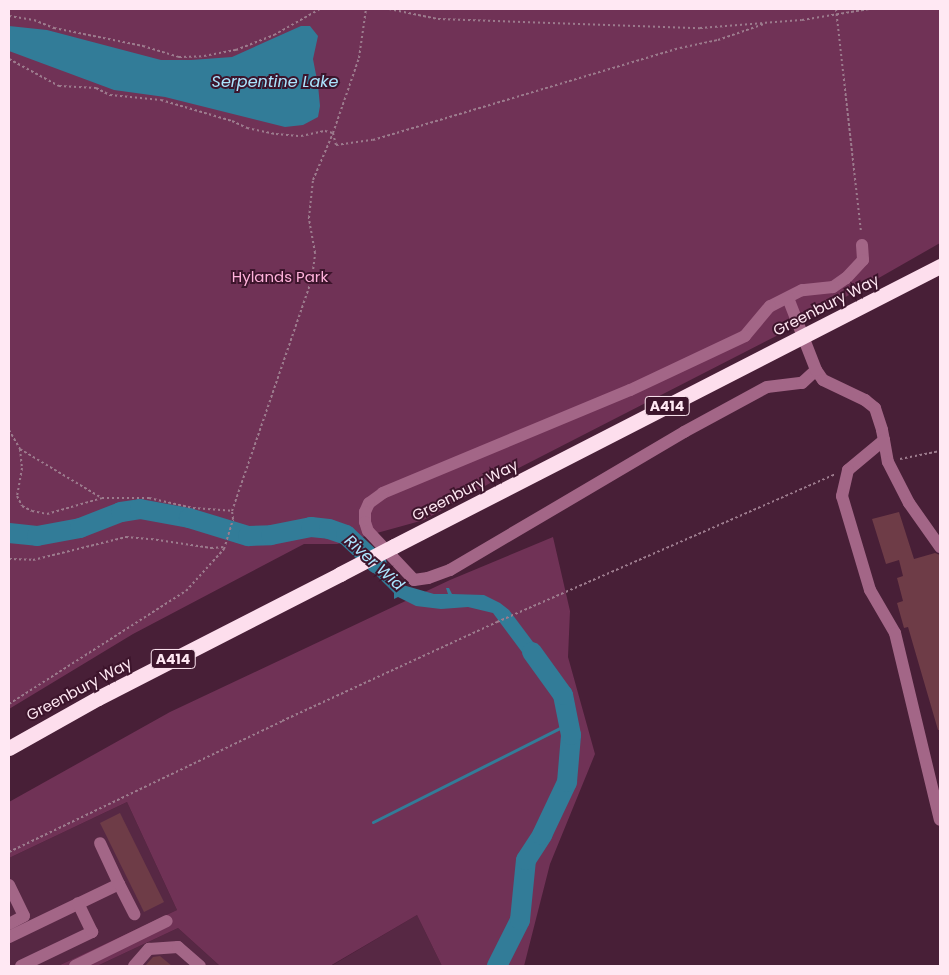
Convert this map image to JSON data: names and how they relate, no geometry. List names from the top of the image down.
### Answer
{
  "streets": {
    "highway": ["Greenbury Way", "A414"]
  },
  "water": ["Serpentine Lake", "River Wid"],
  "parks": ["Hylands Park"]
}
